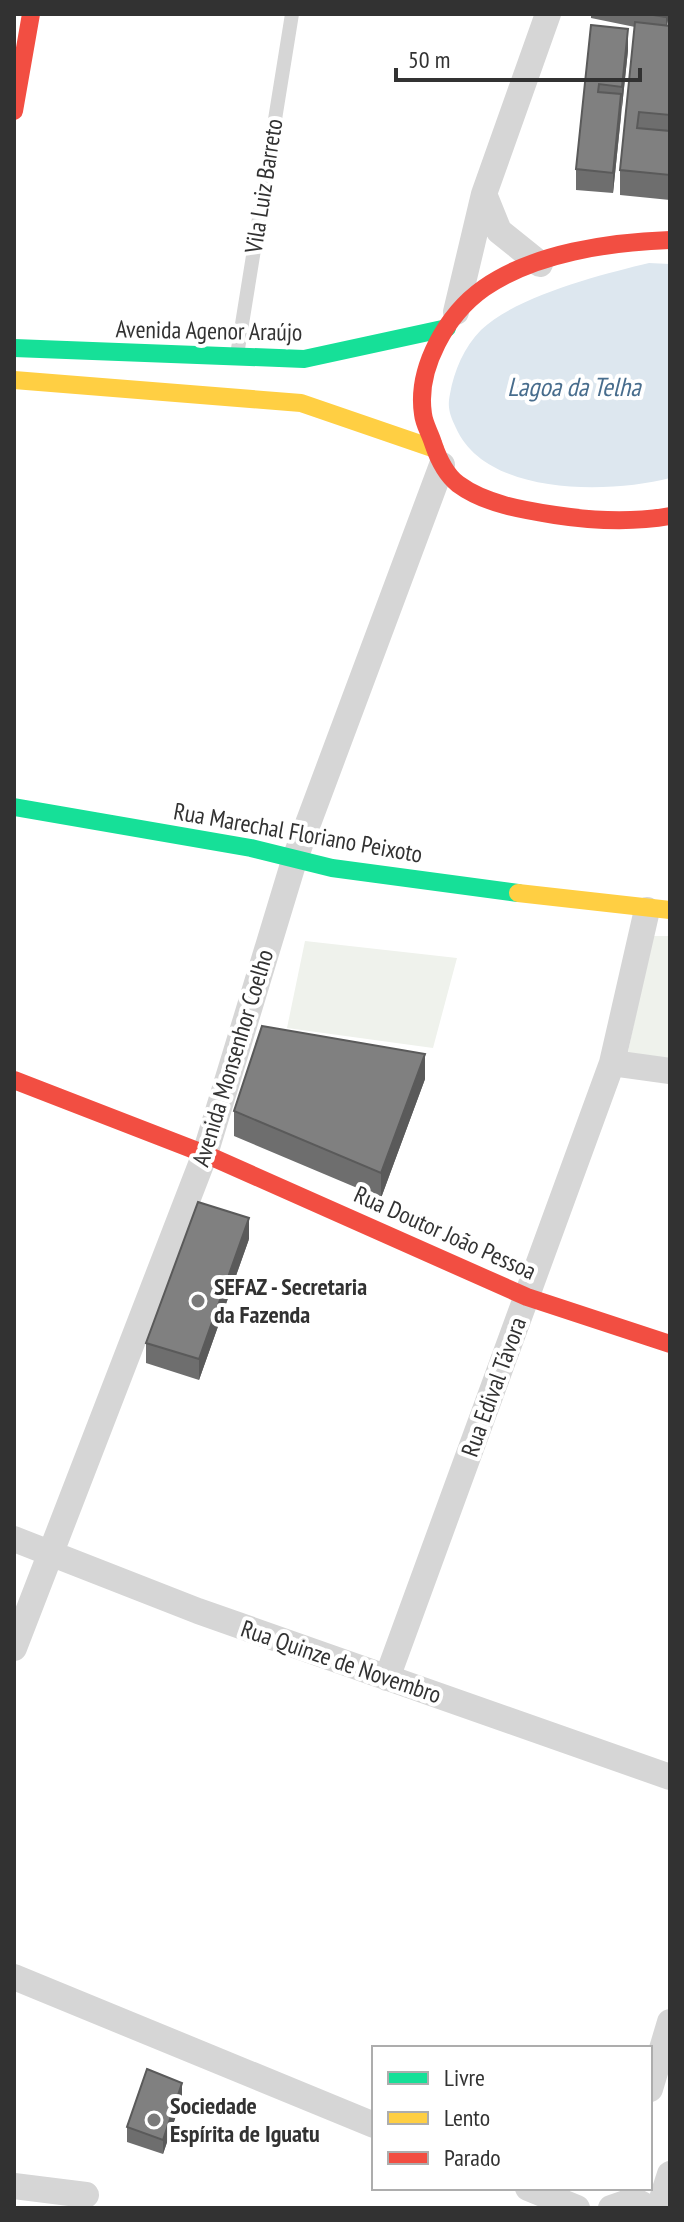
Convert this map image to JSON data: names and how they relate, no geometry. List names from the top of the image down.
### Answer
{
  "streets": {
    "street": [
      "Avenida Agenor Araújo",
      "Rua Marechal Floriano Peixoto",
      "Avenida Monsenhor Coelho",
      "Rua Doutor João Pessoa",
      "Rua Edival Távora",
      "Rua Quinze de Novembro"
    ],
    "lane": ["Vila Luiz Barreto"]
  },
  "crossings": [
    ["Vila Luiz Barreto", "Avenida Agenor Araújo"],
    ["Rua Marechal Floriano Peixoto", "Avenida Monsenhor Coelho"],
    ["Rua Marechal Floriano Peixoto", "Rua Edival Távora"],
    ["Avenida Monsenhor Coelho", "Rua Doutor João Pessoa"],
    ["Avenida Monsenhor Coelho", "Rua Quinze de Novembro"],
    ["Rua Doutor João Pessoa", "Rua Edival Távora"],
    ["Rua Edival Távora", "Rua Quinze de Novembro"]
  ],
  "water": ["Lagoa da Telha"],
  "places": ["SEFAZ - Secretaria da Fazenda", "Sociedade Espírita de Iguatu"],
  "legend": ["Livre", "Lento", "Parado"],
  "scale_bar": "50 m"
}
